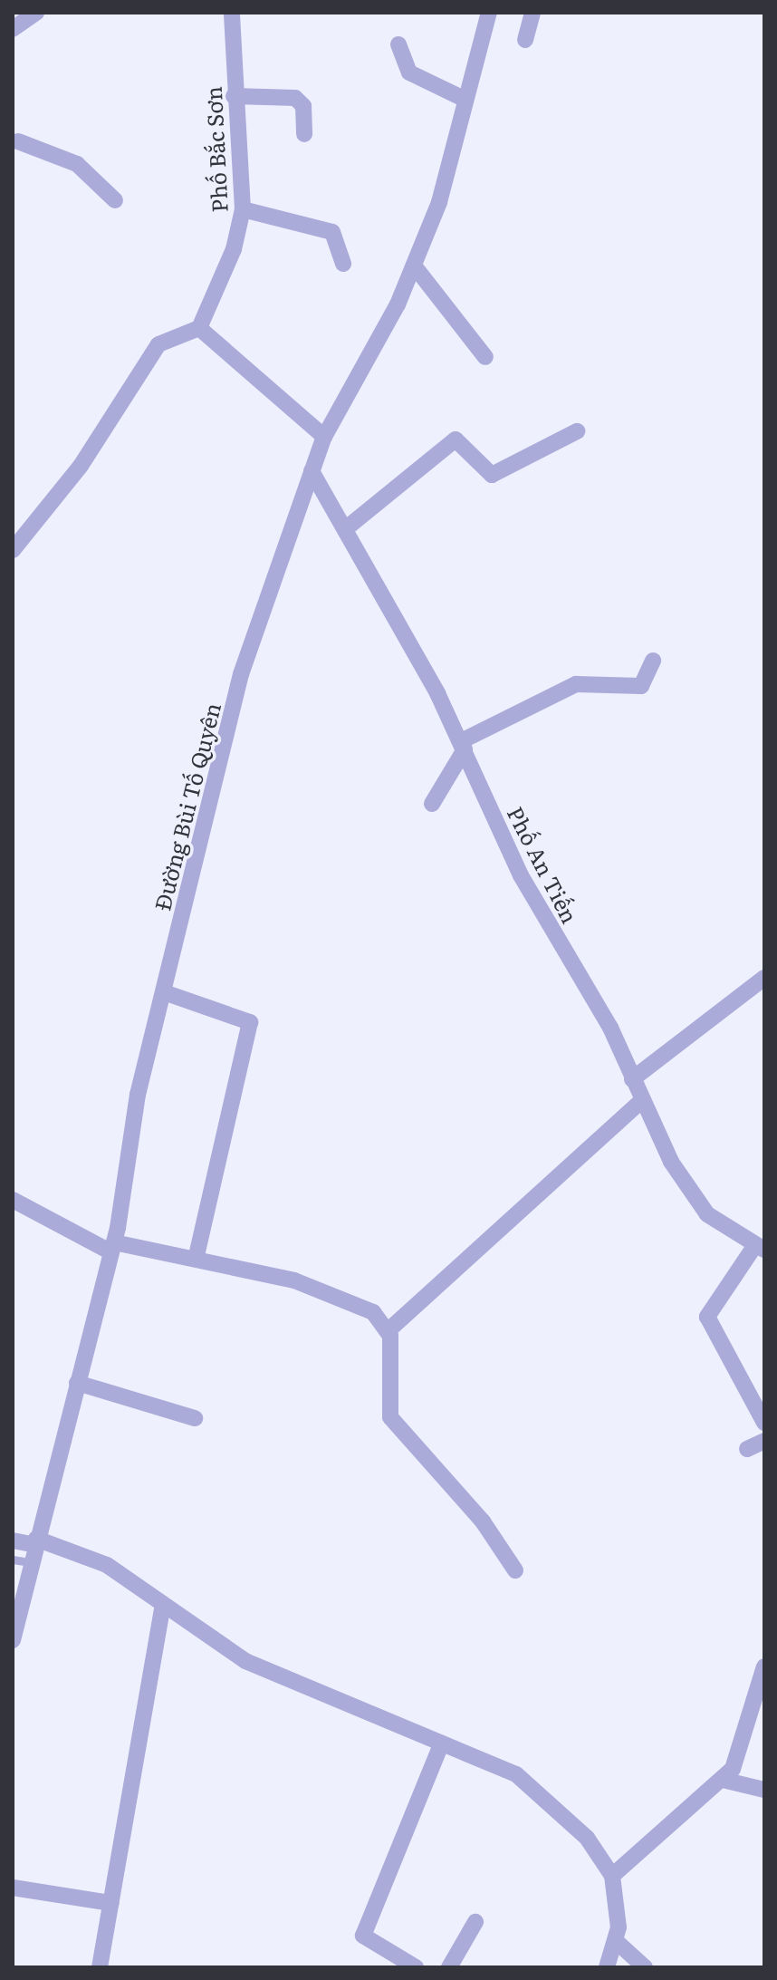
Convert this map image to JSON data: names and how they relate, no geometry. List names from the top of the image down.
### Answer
{
  "streets": {
    "street": ["Phố Bắc Sơn", "Đường Bùi Tố Quyên", "Phố An Tiến"]
  },
  "crossings": [
    ["Đường Bùi Tố Quyên", "Phố An Tiến"]
  ]
}
